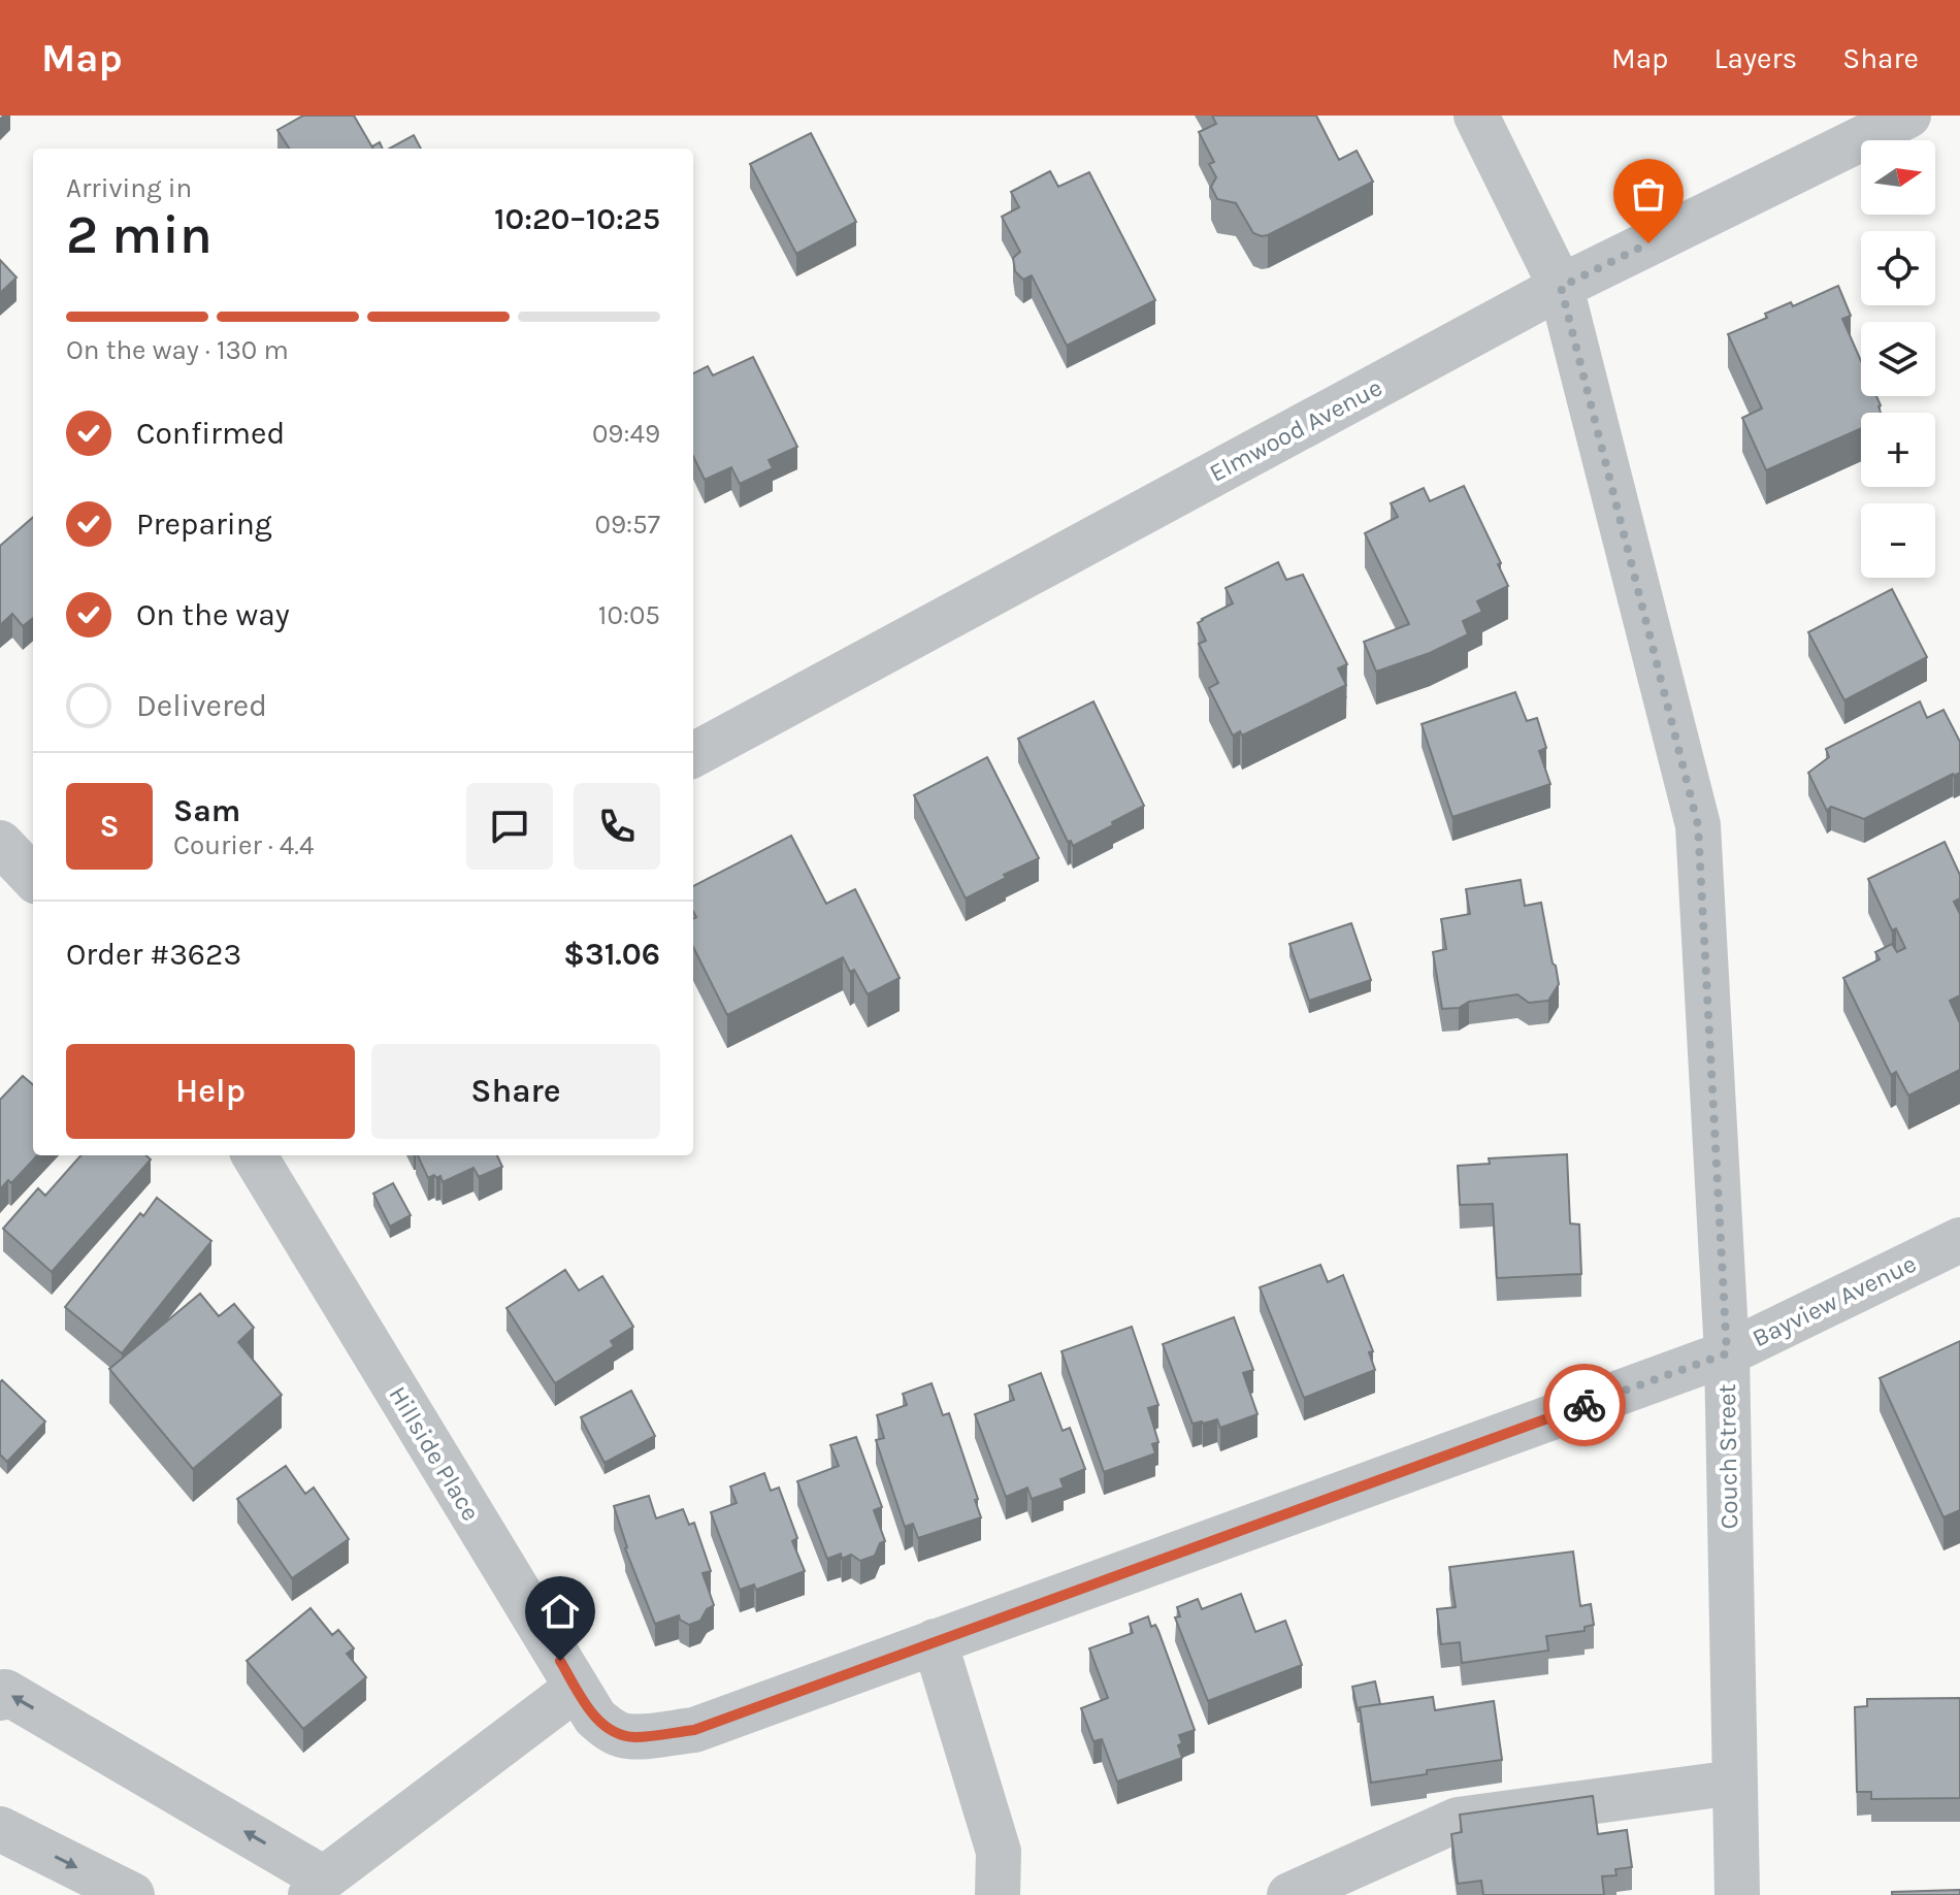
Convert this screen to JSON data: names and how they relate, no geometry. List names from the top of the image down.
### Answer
{
  "streets": {
    "street": [
      "Elmwood Avenue",
      "Bayview Avenue",
      "Hillside Place",
      "Couch Street"
    ]
  },
  "crossings": [
    ["Elmwood Avenue", "Couch Street"],
    ["Bayview Avenue", "Hillside Place"],
    ["Bayview Avenue", "Couch Street"]
  ],
  "north": "right",
  "page": {
    "header": "Map",
    "nav": ["Map", "Layers", "Share"],
    "map_buttons": ["+", "−"],
    "heading": ["2 min", "Arriving in", "10:20–10:25"],
    "panel": [
      "Sam",
      "Courier · 4.4",
      "Order #3623",
      "$31.06"
    ],
    "bar": "On the way · 130 m",
    "list": [
      ["Confirmed", "09:49"],
      ["Preparing", "09:57"],
      ["On the way", "10:05"],
      "Delivered"
    ],
    "round": "S",
    "buttons": ["Help", "Share"]
  }
}
